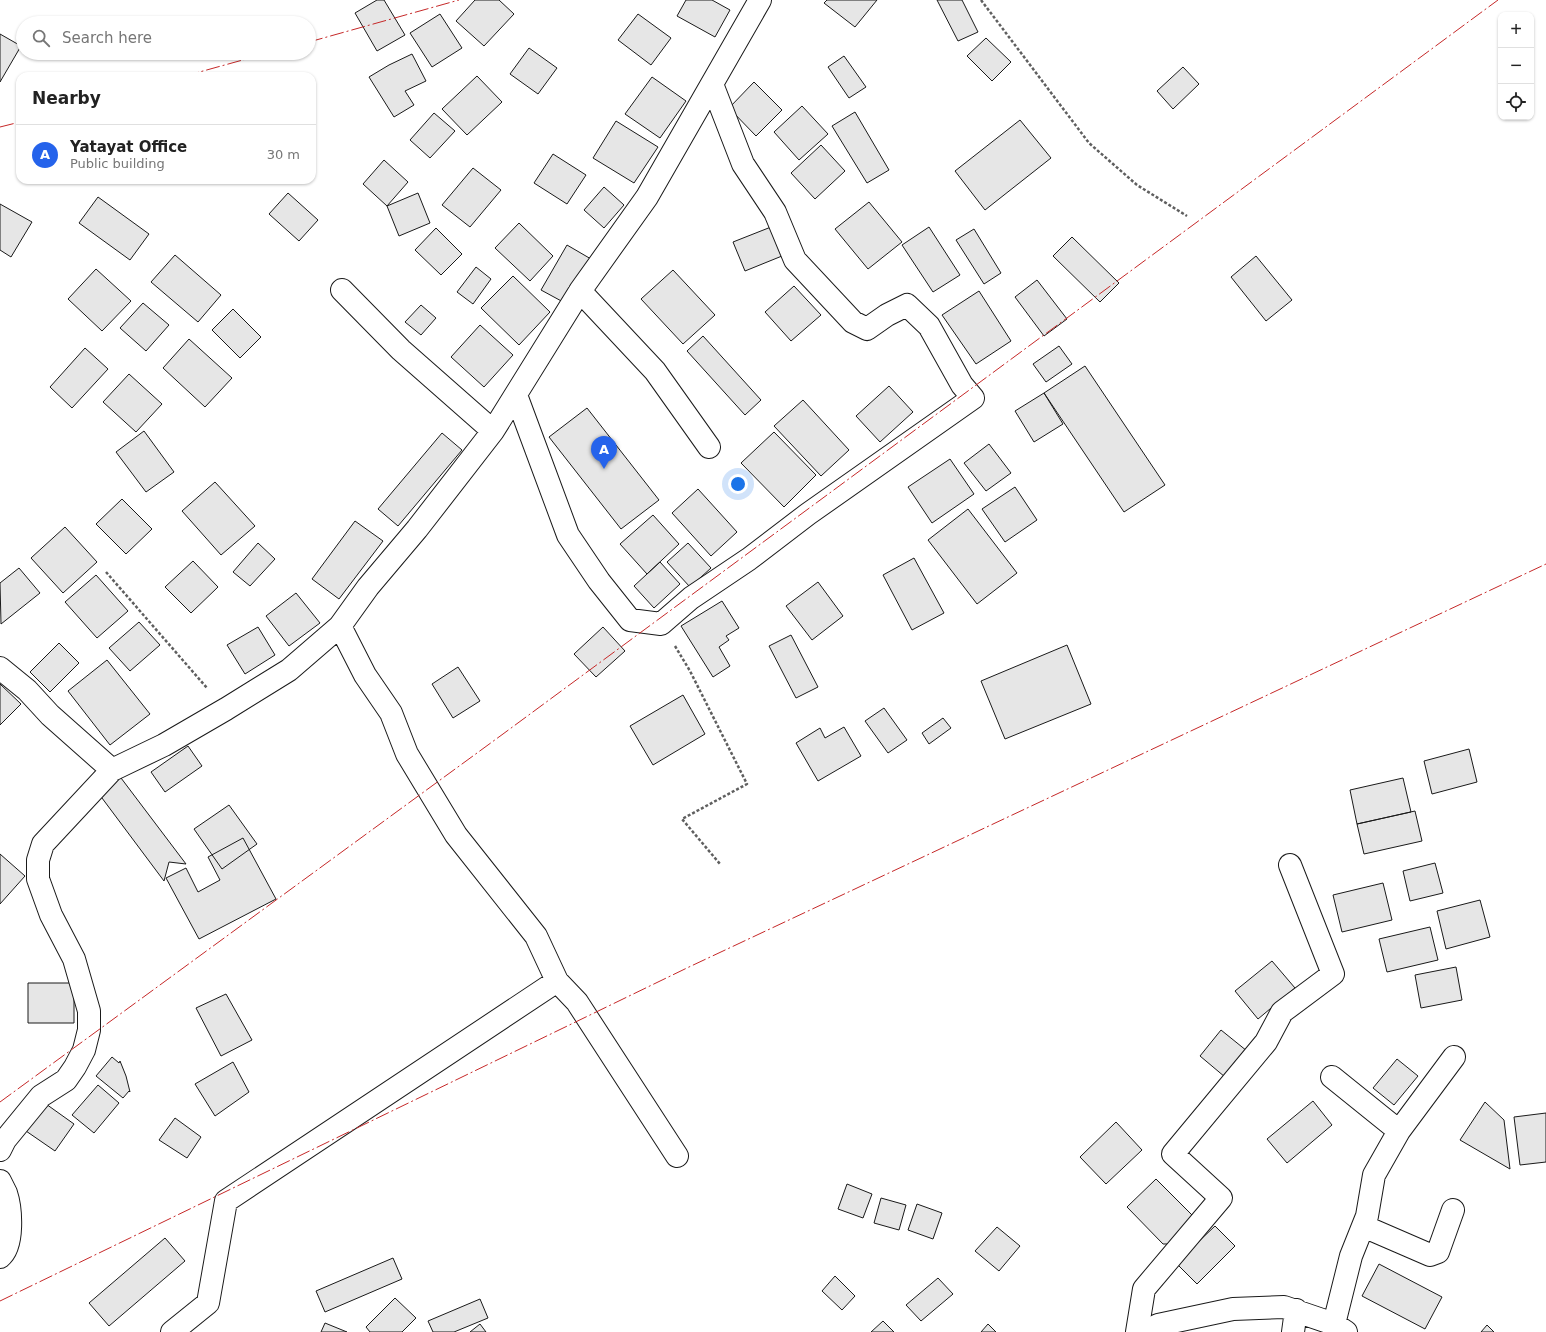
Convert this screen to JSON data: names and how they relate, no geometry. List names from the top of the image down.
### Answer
{
  "page": {
    "map_buttons": ["+", "−"],
    "search": "Search here",
    "heading": "Nearby",
    "list": [
      {
        "mark": "A",
        "name": "Yatayat Office",
        "note": "Public building",
        "value": "30 m"
      }
    ],
    "pins": "A"
  }
}
